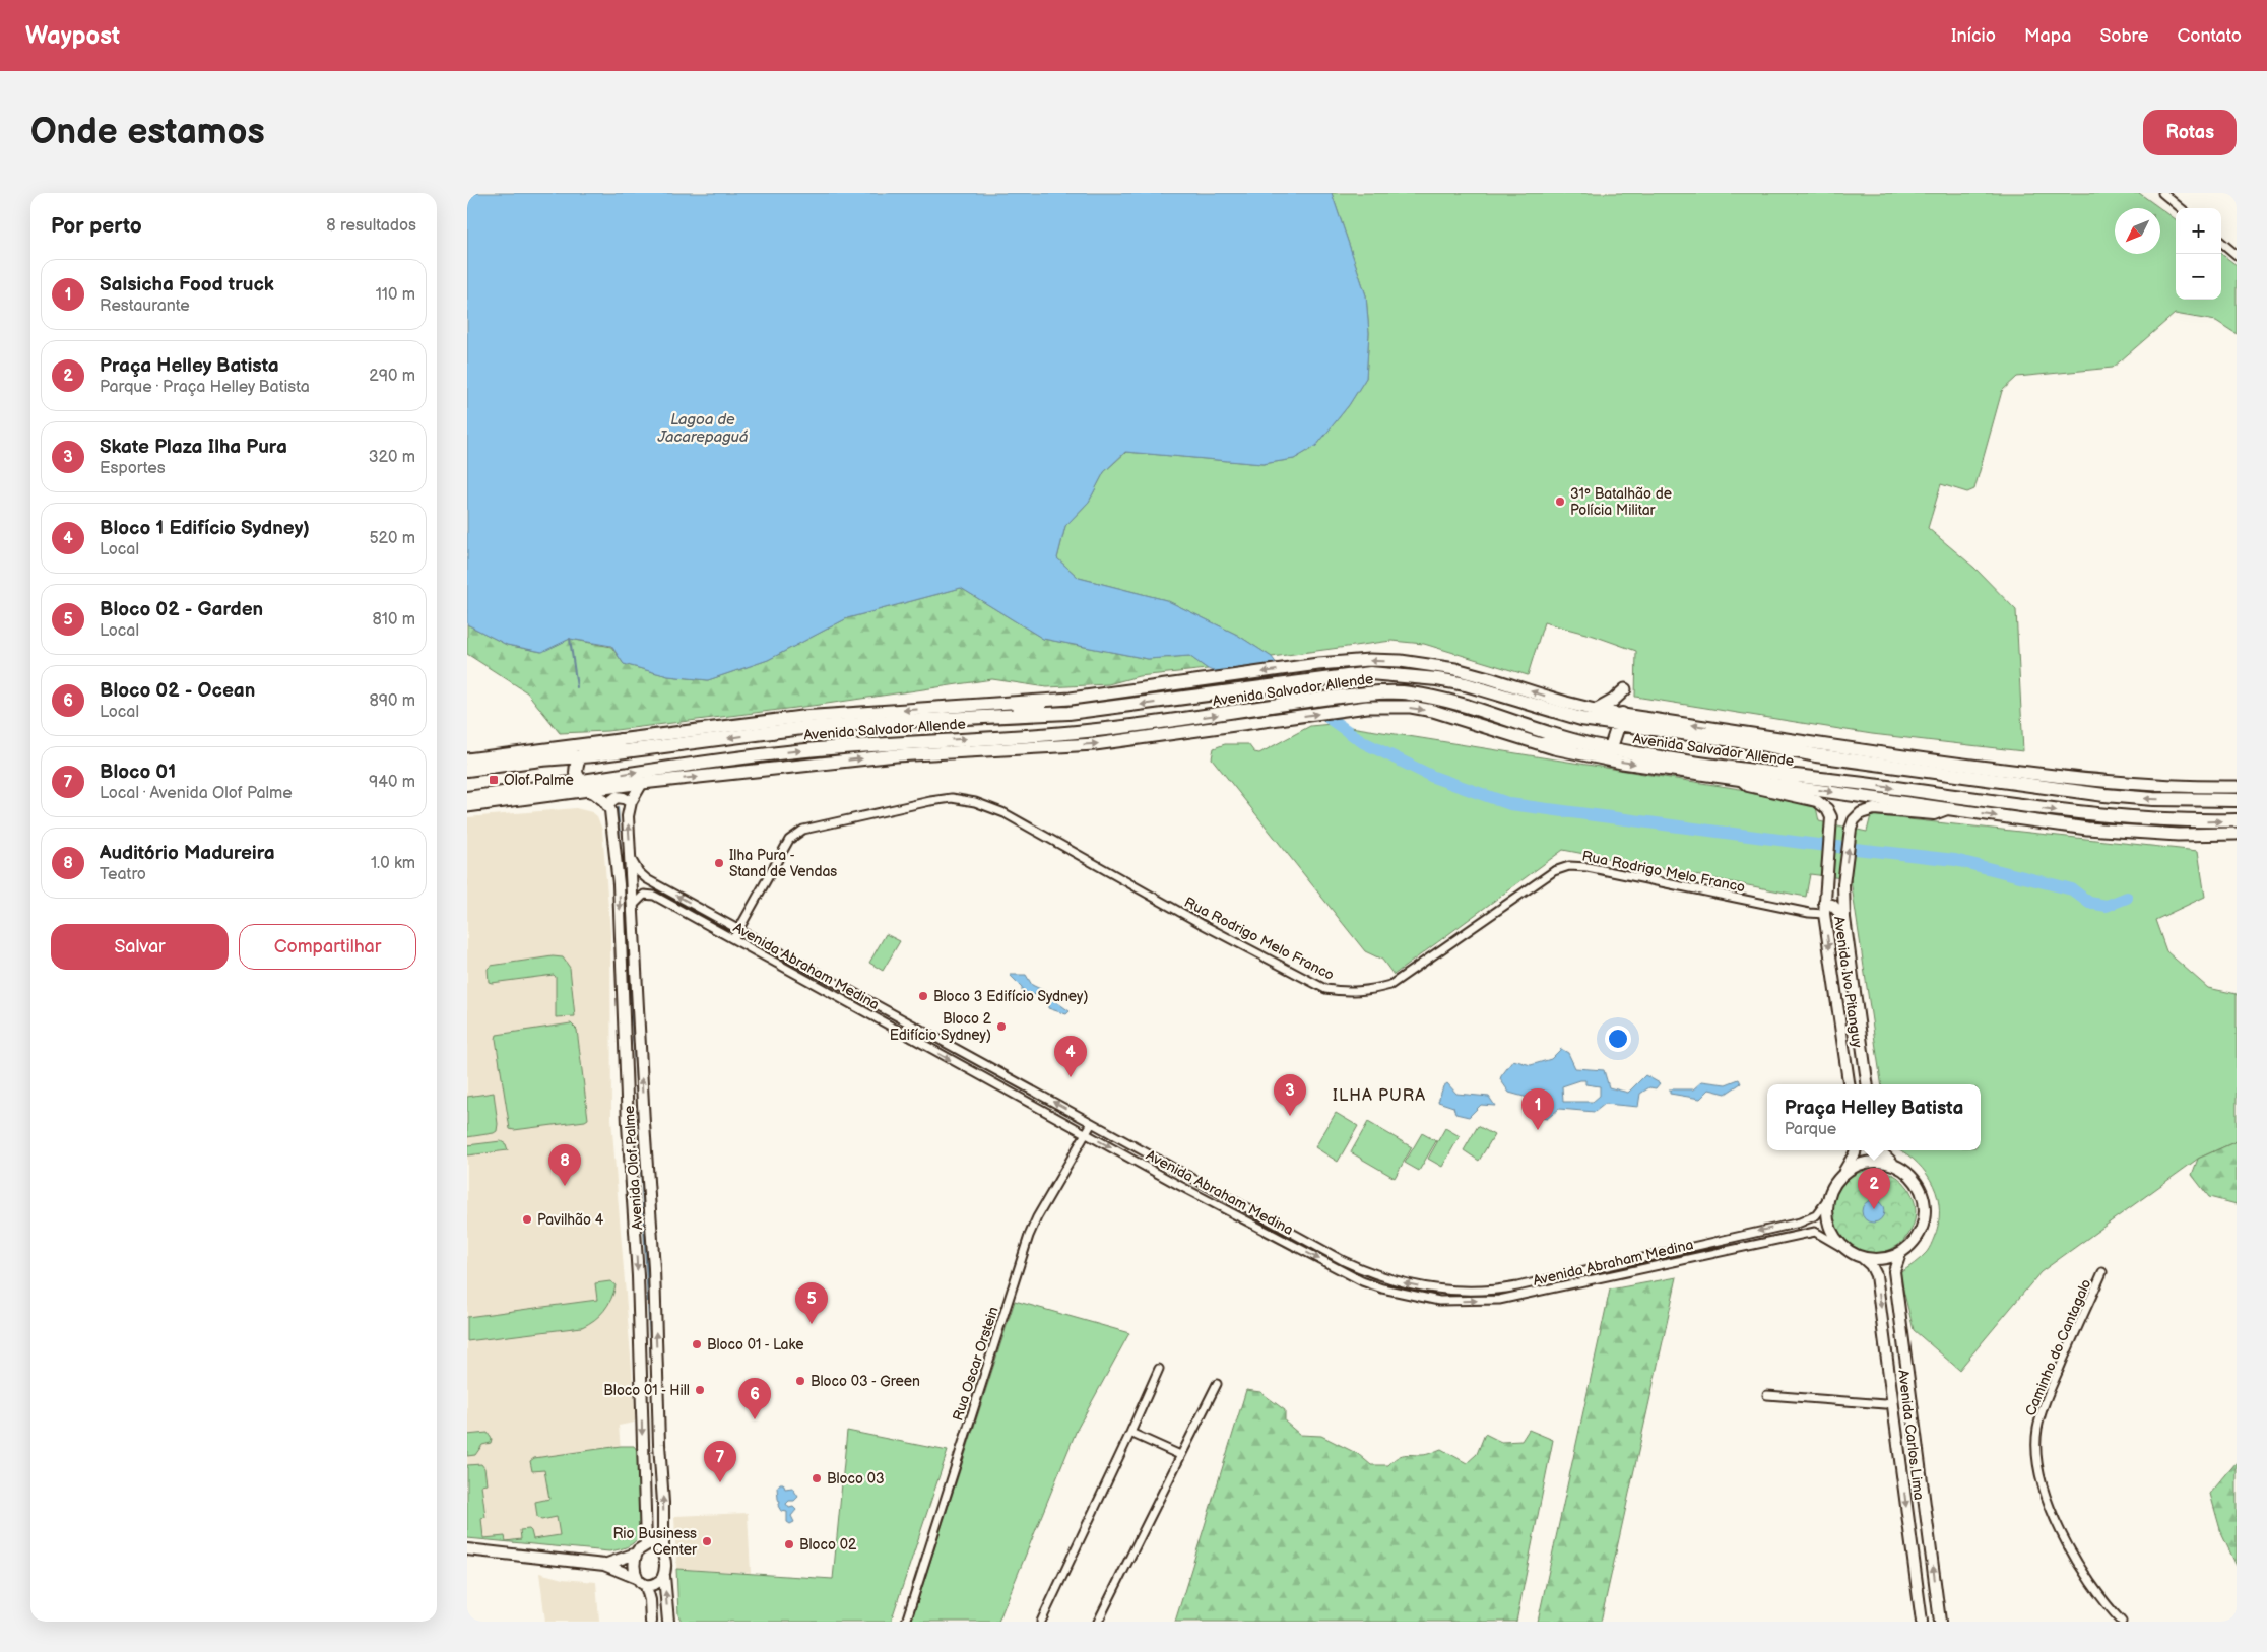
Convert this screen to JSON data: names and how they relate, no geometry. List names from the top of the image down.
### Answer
{
  "streets": {
    "highway": ["Avenida Salvador Allende"],
    "street": [
      "Rua Rodrigo Melo Franco",
      "Avenida Abraham Medina",
      "Avenida Ivo Pitanguy",
      "Avenida Olof Palme",
      "Caminho do Cantagalo",
      "Rua Oscar Orstein",
      "Avenida Carlos Lima"
    ]
  },
  "crossings": [
    ["Avenida Salvador Allende", "Avenida Ivo Pitanguy"],
    ["Avenida Salvador Allende", "Avenida Olof Palme"],
    ["Rua Rodrigo Melo Franco", "Avenida Abraham Medina"],
    ["Rua Rodrigo Melo Franco", "Avenida Ivo Pitanguy"],
    ["Avenida Abraham Medina", "Avenida Olof Palme"],
    ["Avenida Abraham Medina", "Rua Oscar Orstein"],
    ["Avenida Abraham Medina", "Avenida Carlos Lima"]
  ],
  "districts": ["ILHA PURA"],
  "water": ["Lagoa de Jacarepaguá"],
  "places": {
    "other": [
      "31º Batalhão de Polícia Militar",
      "Ilha Pura - Stand de Vendas",
      "Bloco 3 Edifício Sydney)",
      "Bloco 2 Edifício Sydney)",
      "Pavilhão 4",
      "Bloco 01 - Lake",
      "Bloco 03 - Green",
      "Bloco 01 - Hill",
      "Bloco 03",
      "Rio Business Center",
      "Bloco 02"
    ],
    "transit": ["Olof Palme"]
  },
  "north": "bottom left",
  "page": {
    "header": "Waypost",
    "nav": [
      "Início",
      "Mapa",
      "Sobre",
      "Contato"
    ],
    "buttons": [
      "Rotas",
      ["Salvar", "Compartilhar"]
    ],
    "title": "Onde estamos",
    "heading": ["Por perto", "8 resultados"],
    "map_buttons": ["+", "−"],
    "list": [
      {
        "mark": "1",
        "name": "Salsicha Food truck",
        "note": "Restaurante",
        "value": "110 m"
      },
      {
        "mark": "2",
        "name": "Praça Helley Batista",
        "note": "Parque · Praça Helley Batista",
        "value": "290 m"
      },
      {
        "mark": "3",
        "name": "Skate Plaza Ilha Pura",
        "note": "Esportes",
        "value": "320 m"
      },
      {
        "mark": "4",
        "name": "Bloco 1 Edifício Sydney)",
        "note": "Local",
        "value": "520 m"
      },
      {
        "mark": "5",
        "name": "Bloco 02 - Garden",
        "note": "Local",
        "value": "810 m"
      },
      {
        "mark": "6",
        "name": "Bloco 02 - Ocean",
        "note": "Local",
        "value": "890 m"
      },
      {
        "mark": "7",
        "name": "Bloco 01",
        "note": "Local · Avenida Olof Palme",
        "value": "940 m"
      },
      {
        "mark": "8",
        "name": "Auditório Madureira",
        "note": "Teatro",
        "value": "1.0 km"
      }
    ],
    "pins": [
      "4",
      "3",
      "1",
      "8",
      "2",
      "5",
      "6",
      "7"
    ],
    "popup": ["Praça Helley Batista", "Parque"]
  }
}
